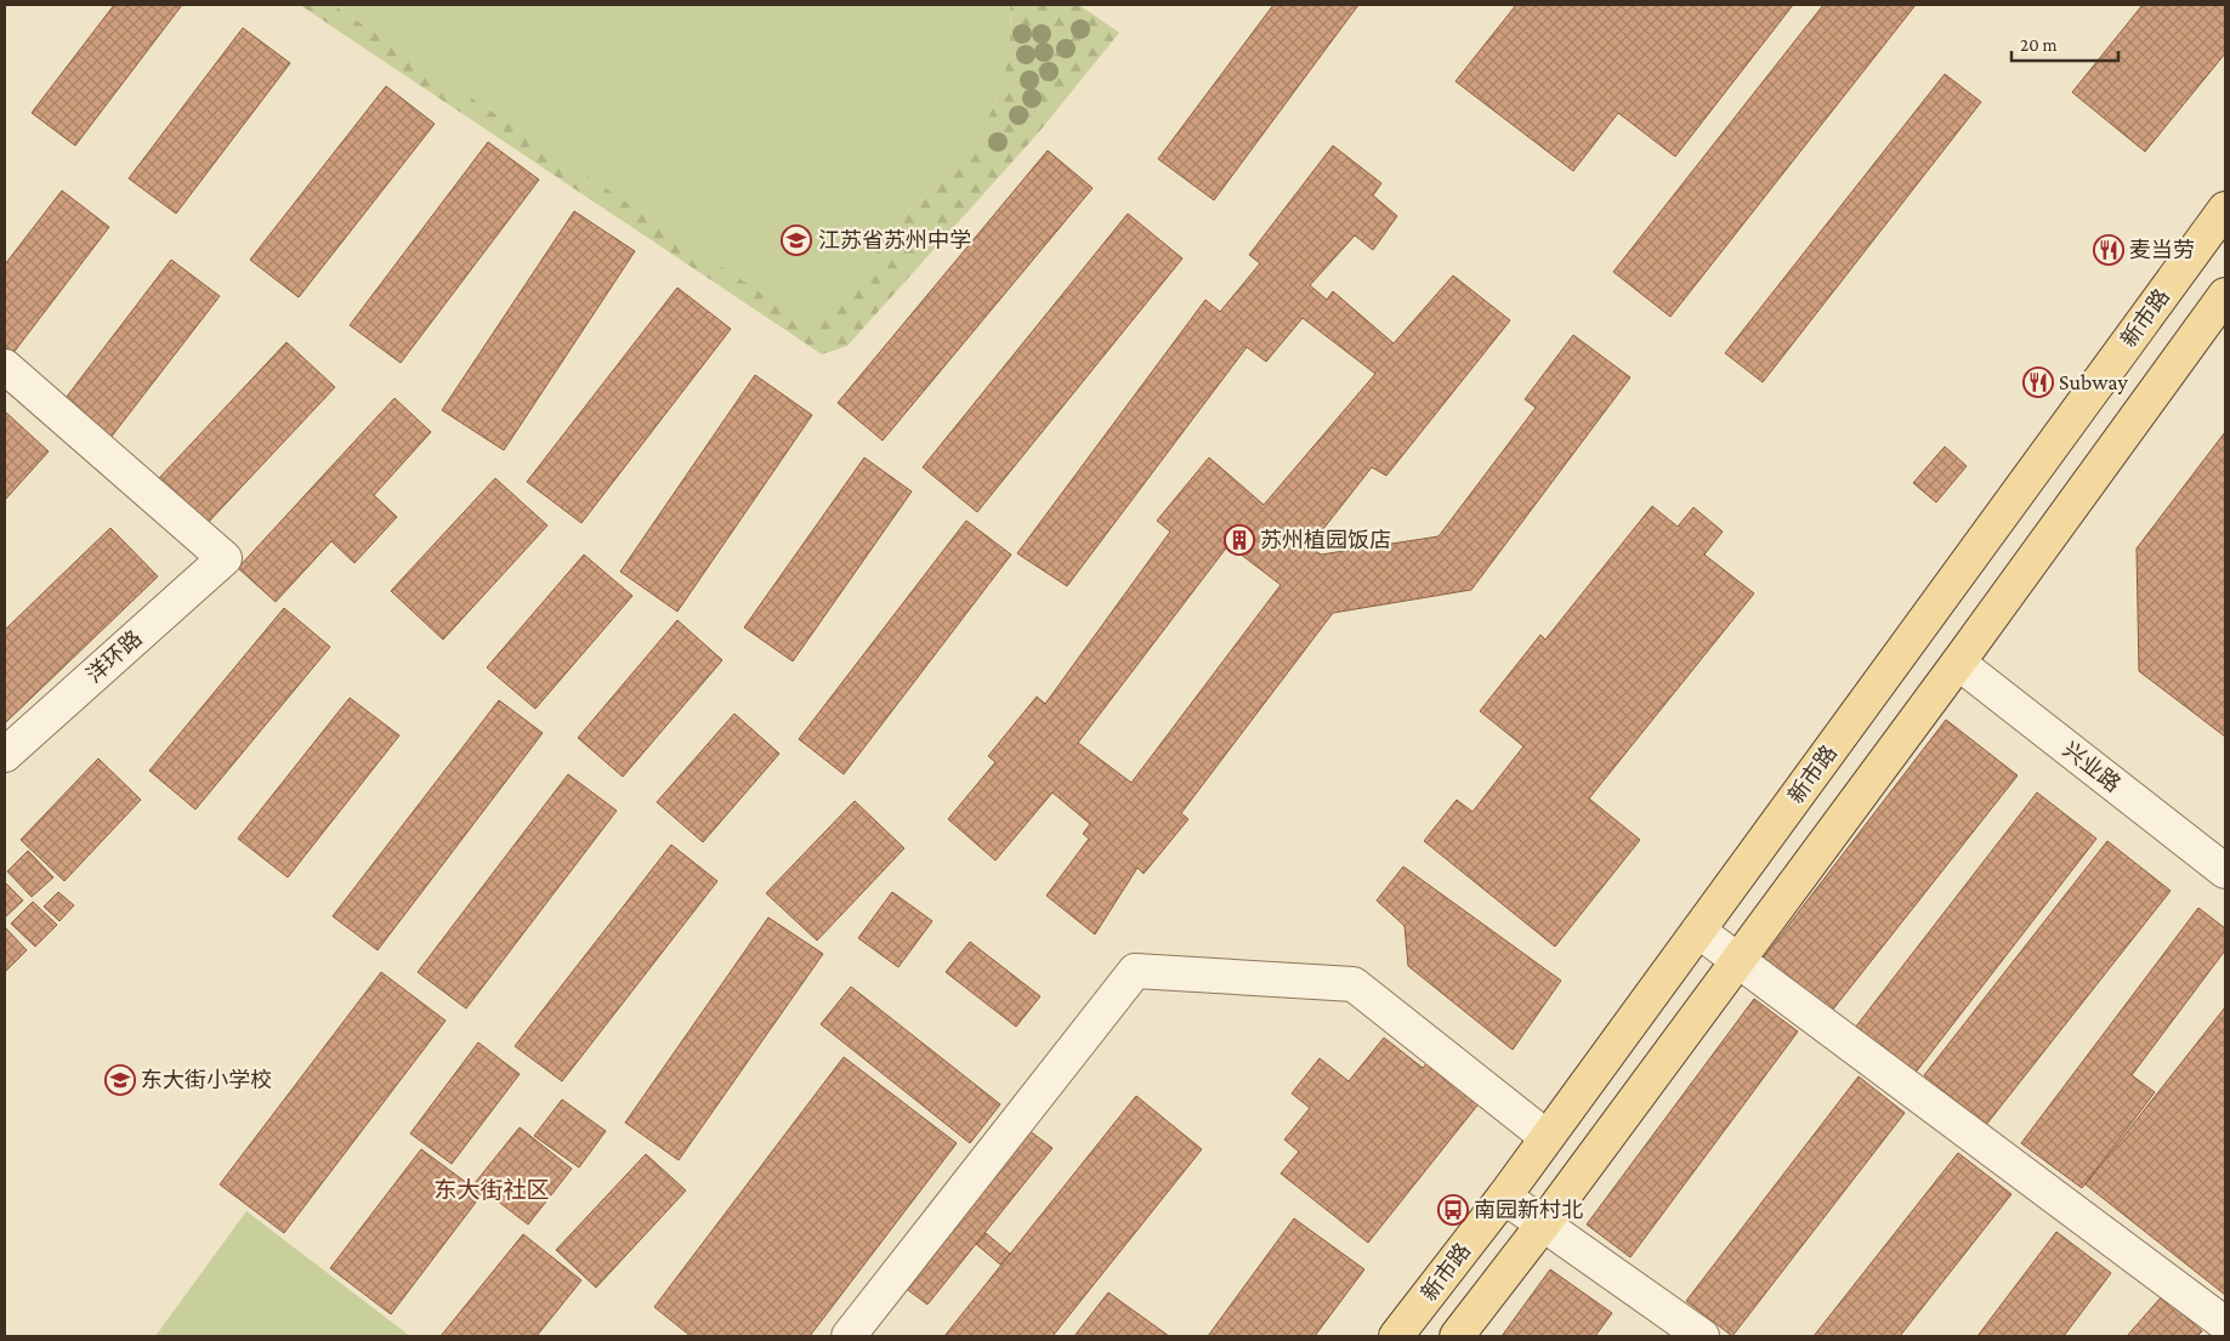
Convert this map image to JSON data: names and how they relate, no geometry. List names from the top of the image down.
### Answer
{
  "streets": {
    "main road": ["新市路"],
    "street": ["洋环路", "兴业路"]
  },
  "districts": ["东大街社区"],
  "places": {
    "school or university": ["江苏省苏州中学", "东大街小学校"],
    "restaurant": ["麦当劳", "Subway"],
    "building": ["苏州植园饭店"],
    "bus stop": ["南园新村北"]
  },
  "scale_bar": "20 m"
}
